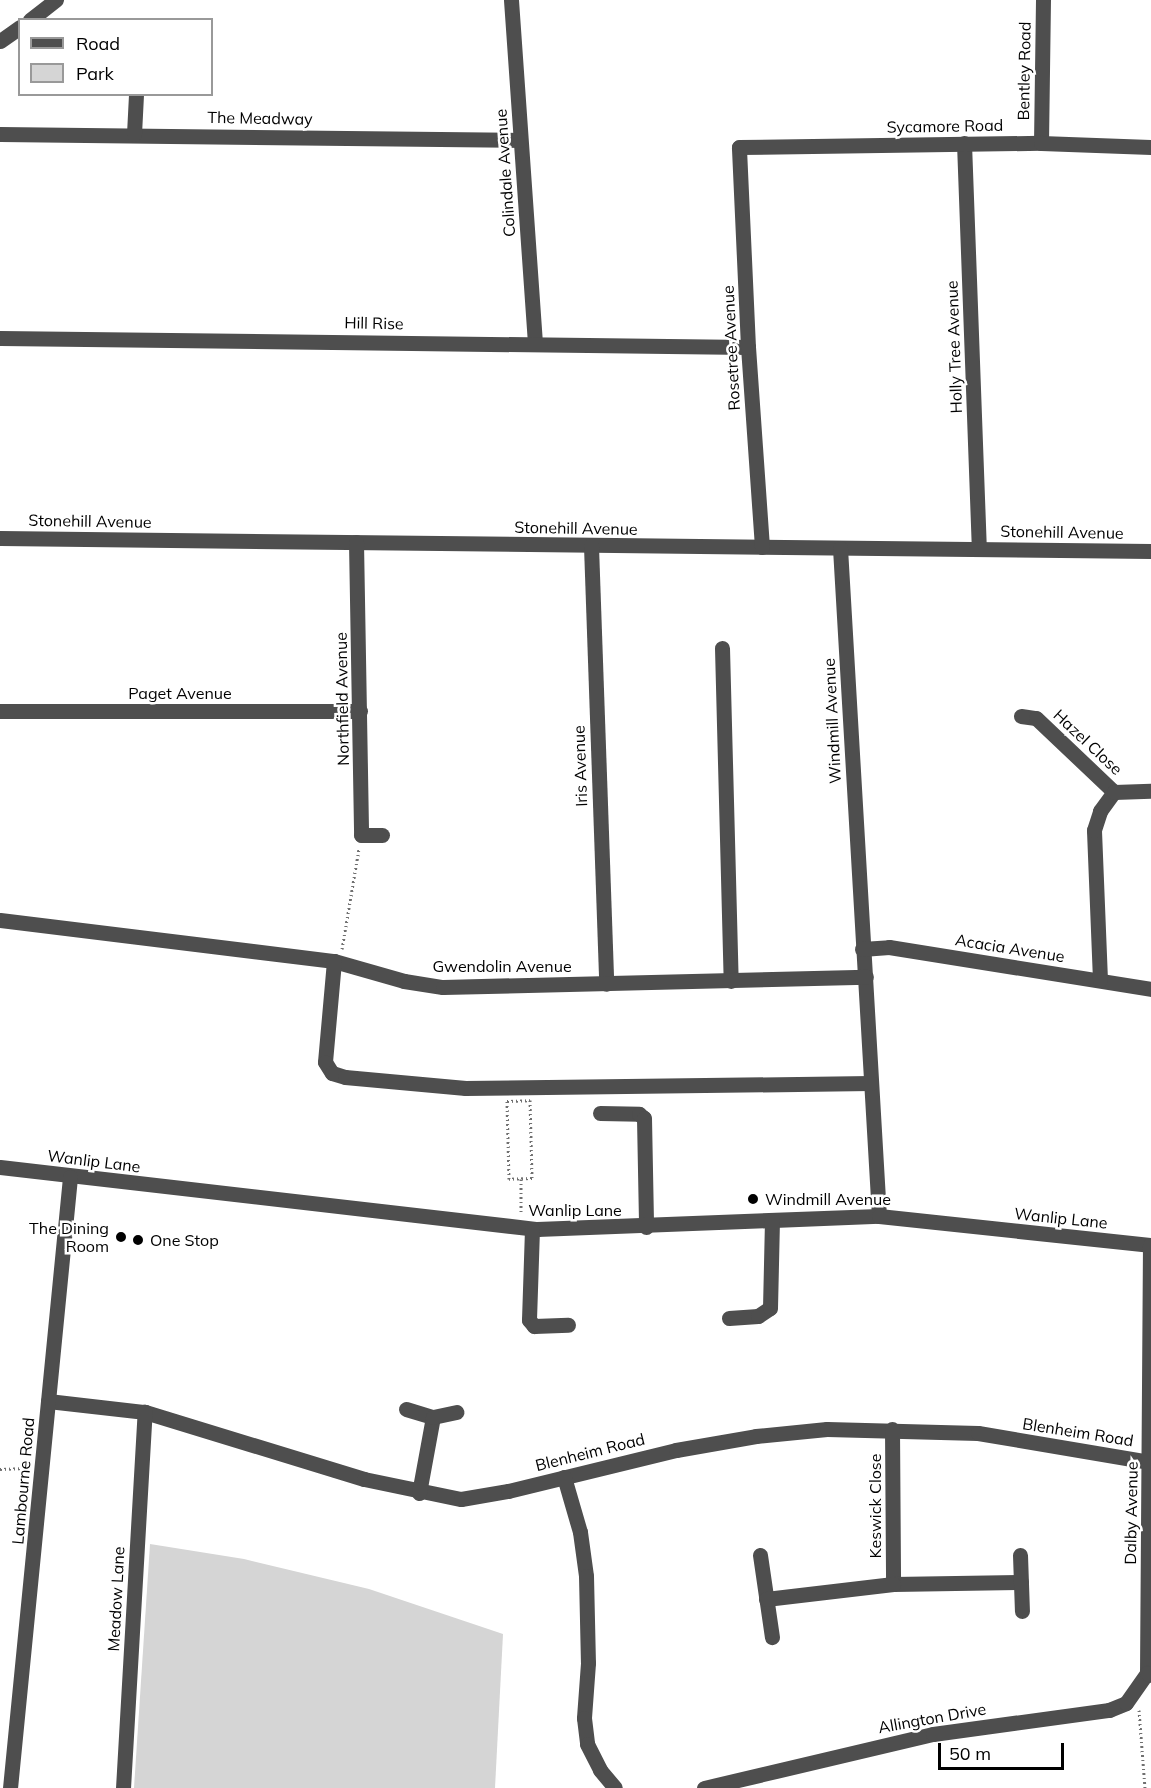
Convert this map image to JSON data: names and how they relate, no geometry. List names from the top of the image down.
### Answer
{
  "streets": {
    "street": [
      "Bentley Road",
      "The Meadway",
      "Sycamore Road",
      "Colindale Avenue",
      "Hill Rise",
      "Holly Tree Avenue",
      "Rosetree Avenue",
      "Stonehill Avenue",
      "Paget Avenue",
      "Northfield Avenue",
      "Windmill Avenue",
      "Hazel Close",
      "Iris Avenue",
      "Acacia Avenue",
      "Gwendolin Avenue",
      "Wanlip Lane",
      "Blenheim Road",
      "Lambourne Road",
      "Keswick Close",
      "Dalby Avenue",
      "Meadow Lane",
      "Allington Drive"
    ]
  },
  "crossings": [
    ["Bentley Road", "Sycamore Road"],
    ["The Meadway", "Colindale Avenue"],
    ["Sycamore Road", "Holly Tree Avenue"],
    ["Sycamore Road", "Rosetree Avenue"],
    ["Colindale Avenue", "Hill Rise"],
    ["Hill Rise", "Rosetree Avenue"],
    ["Holly Tree Avenue", "Stonehill Avenue"],
    ["Rosetree Avenue", "Stonehill Avenue"],
    ["Stonehill Avenue", "Northfield Avenue"],
    ["Stonehill Avenue", "Windmill Avenue"],
    ["Stonehill Avenue", "Iris Avenue"],
    ["Paget Avenue", "Northfield Avenue"],
    ["Windmill Avenue", "Acacia Avenue"],
    ["Windmill Avenue", "Gwendolin Avenue"],
    ["Windmill Avenue", "Wanlip Lane"],
    ["Iris Avenue", "Gwendolin Avenue"],
    ["Wanlip Lane", "Lambourne Road"],
    ["Wanlip Lane", "Dalby Avenue"],
    ["Blenheim Road", "Lambourne Road"],
    ["Blenheim Road", "Keswick Close"],
    ["Blenheim Road", "Dalby Avenue"],
    ["Blenheim Road", "Meadow Lane"],
    ["Dalby Avenue", "Allington Drive"]
  ],
  "places": ["Windmill Avenue", "The Dining Room", "One Stop"],
  "legend": ["Road", "Park"],
  "scale_bar": "50 m"
}
